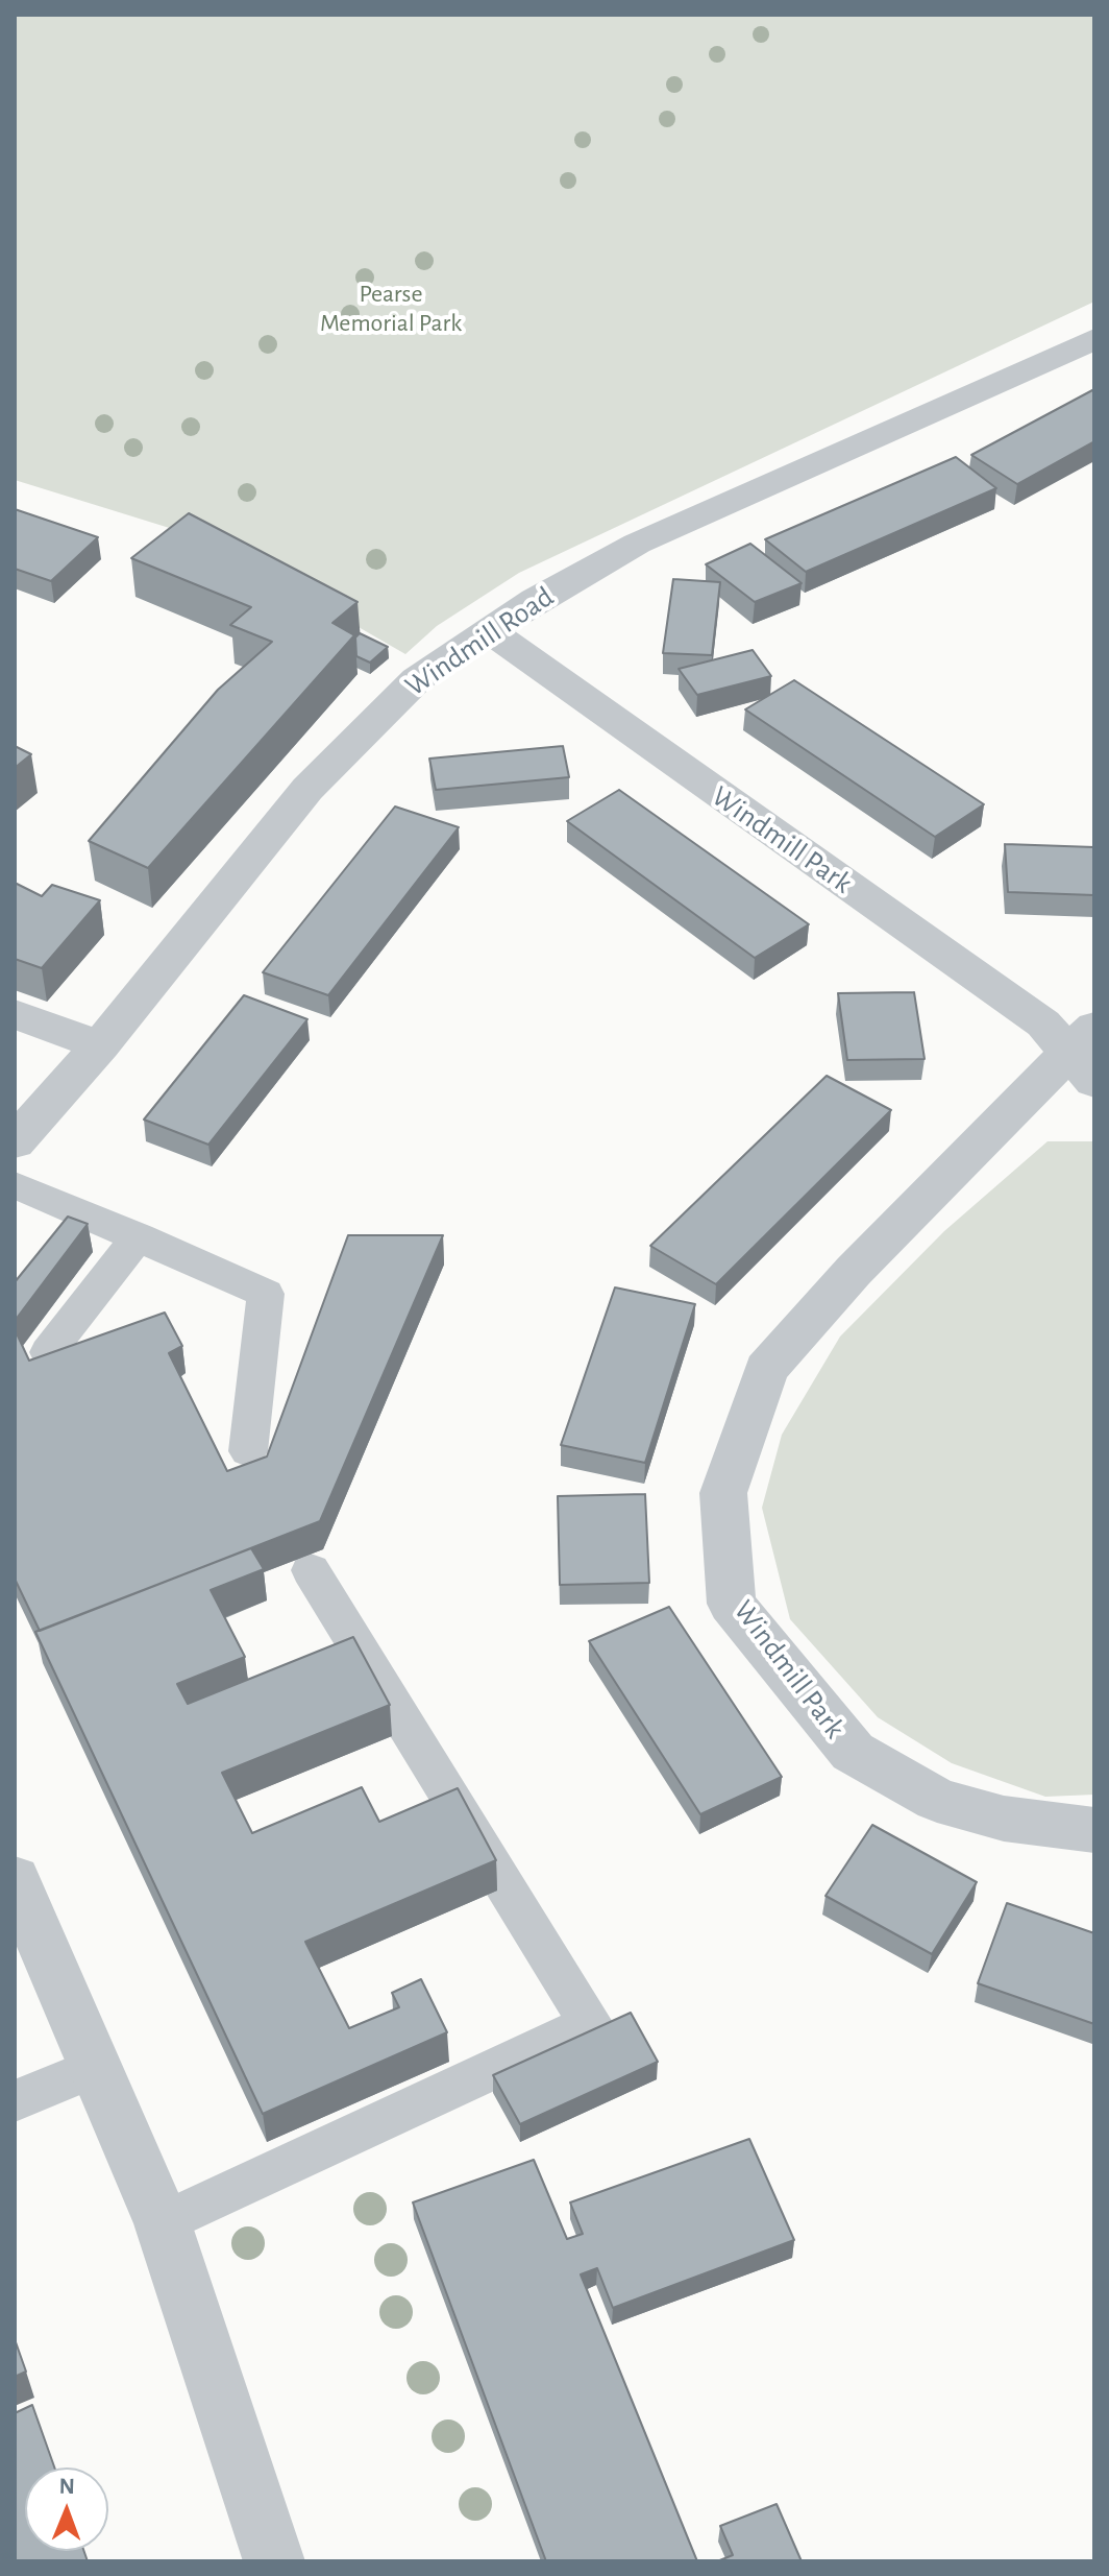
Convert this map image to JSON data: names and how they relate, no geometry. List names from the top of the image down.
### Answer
{
  "streets": {
    "street": ["Windmill Road", "Windmill Park"]
  },
  "crossings": [
    ["Windmill Road", "Windmill Park"]
  ],
  "parks": ["Pearse Memorial Park"],
  "north": "top"
}
